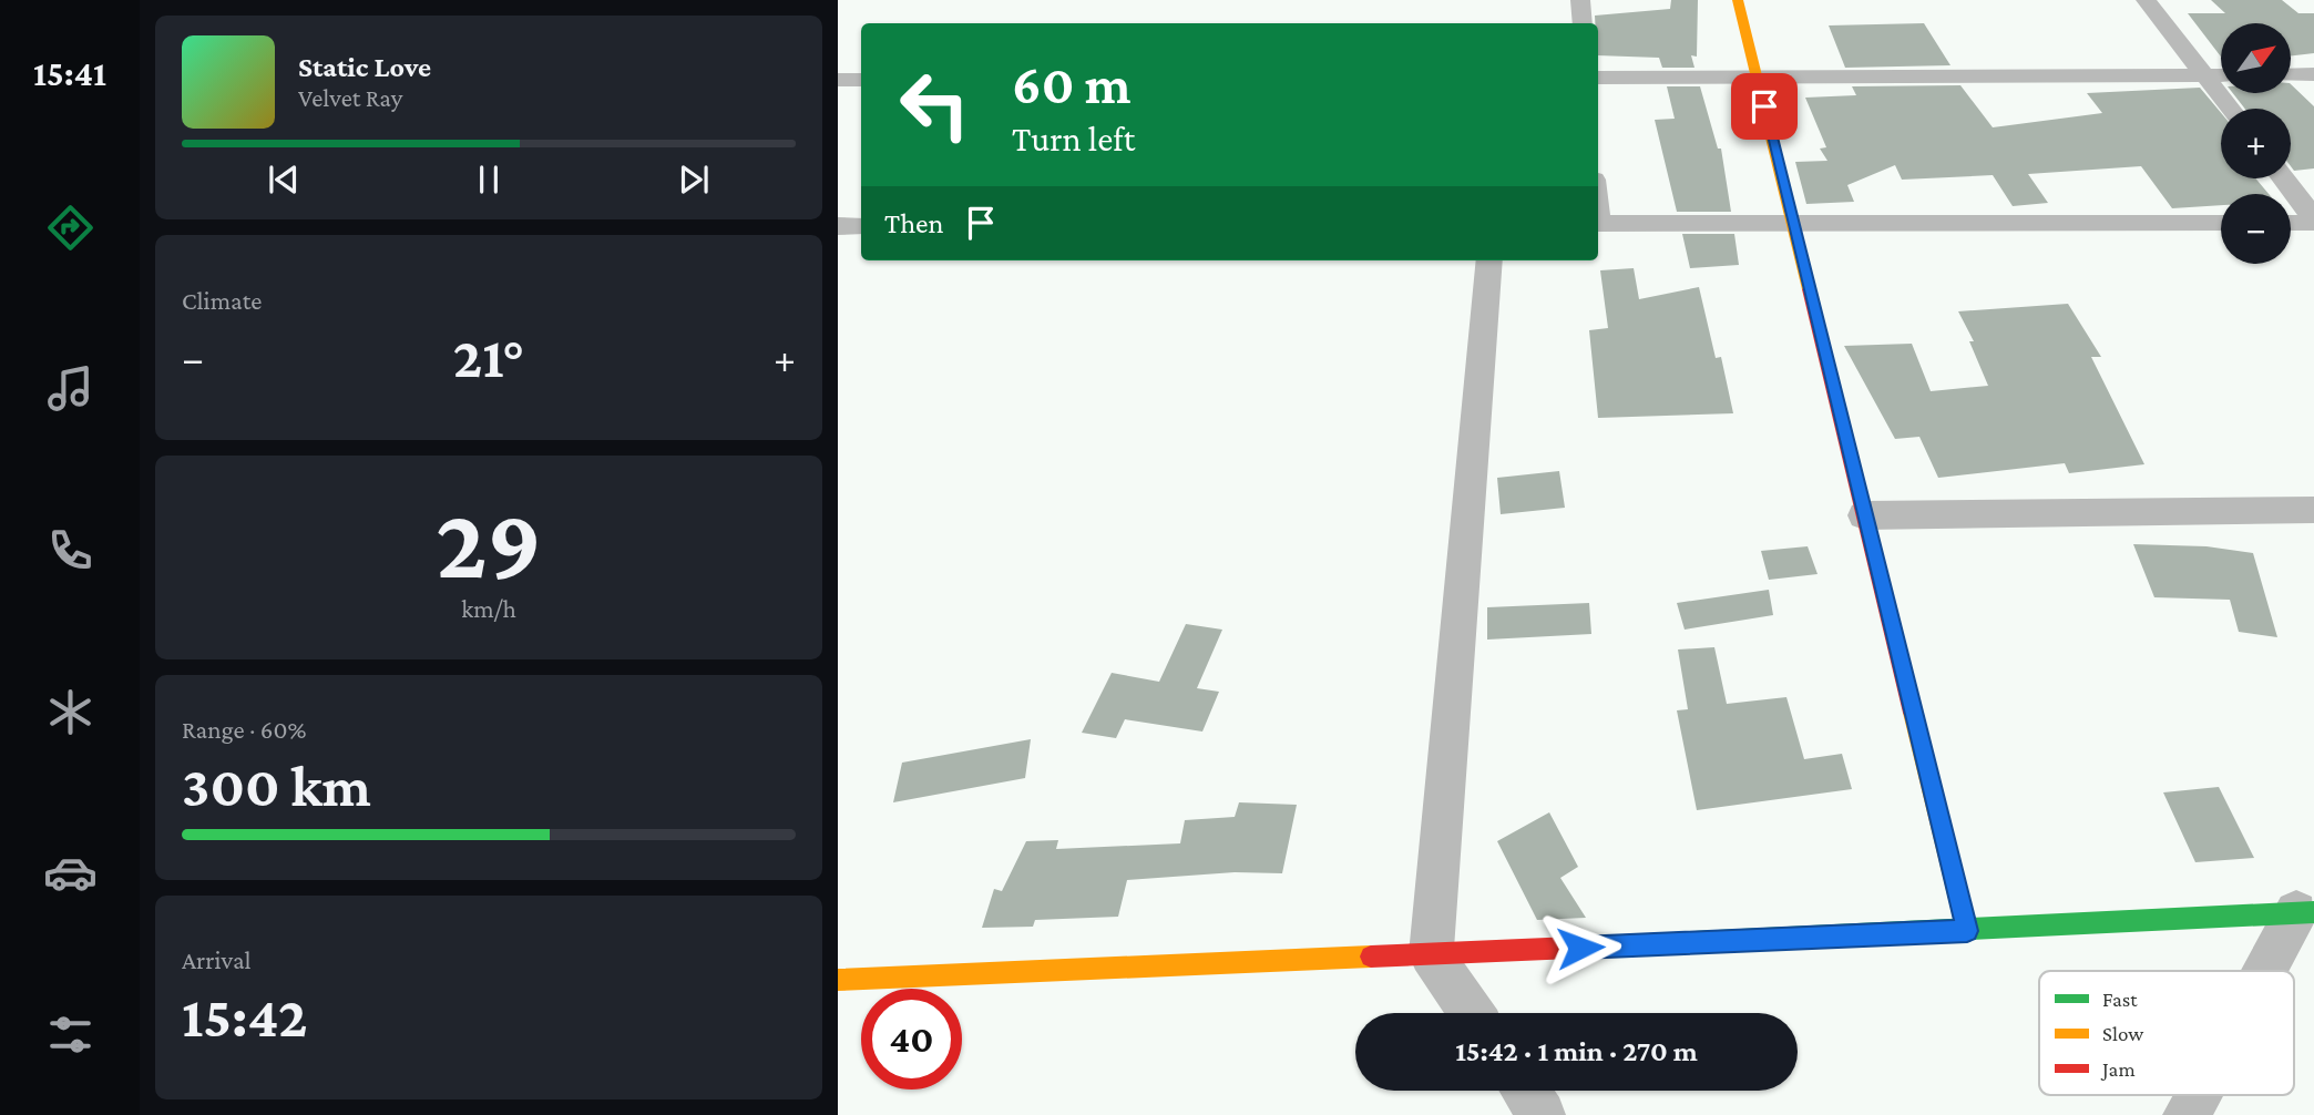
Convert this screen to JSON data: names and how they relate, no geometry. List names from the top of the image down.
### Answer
{
  "legend": ["Fast", "Slow", "Jam"],
  "north": "top right",
  "page": {
    "tabs": "15:41",
    "map_buttons": ["+", "−"],
    "turn": ["60 m", "Turn left"],
    "song": ["Static Love", "Velvet Ray"],
    "then": "Then",
    "tile": [
      "Climate",
      ["29", "km/h"],
      ["Range · 60%", "300 km"],
      ["Arrival", "15:42"]
    ],
    "heat": ["−", "21°", "+"],
    "limit": "40",
    "trip": "15:42 · 1 min · 270 m"
  }
}
